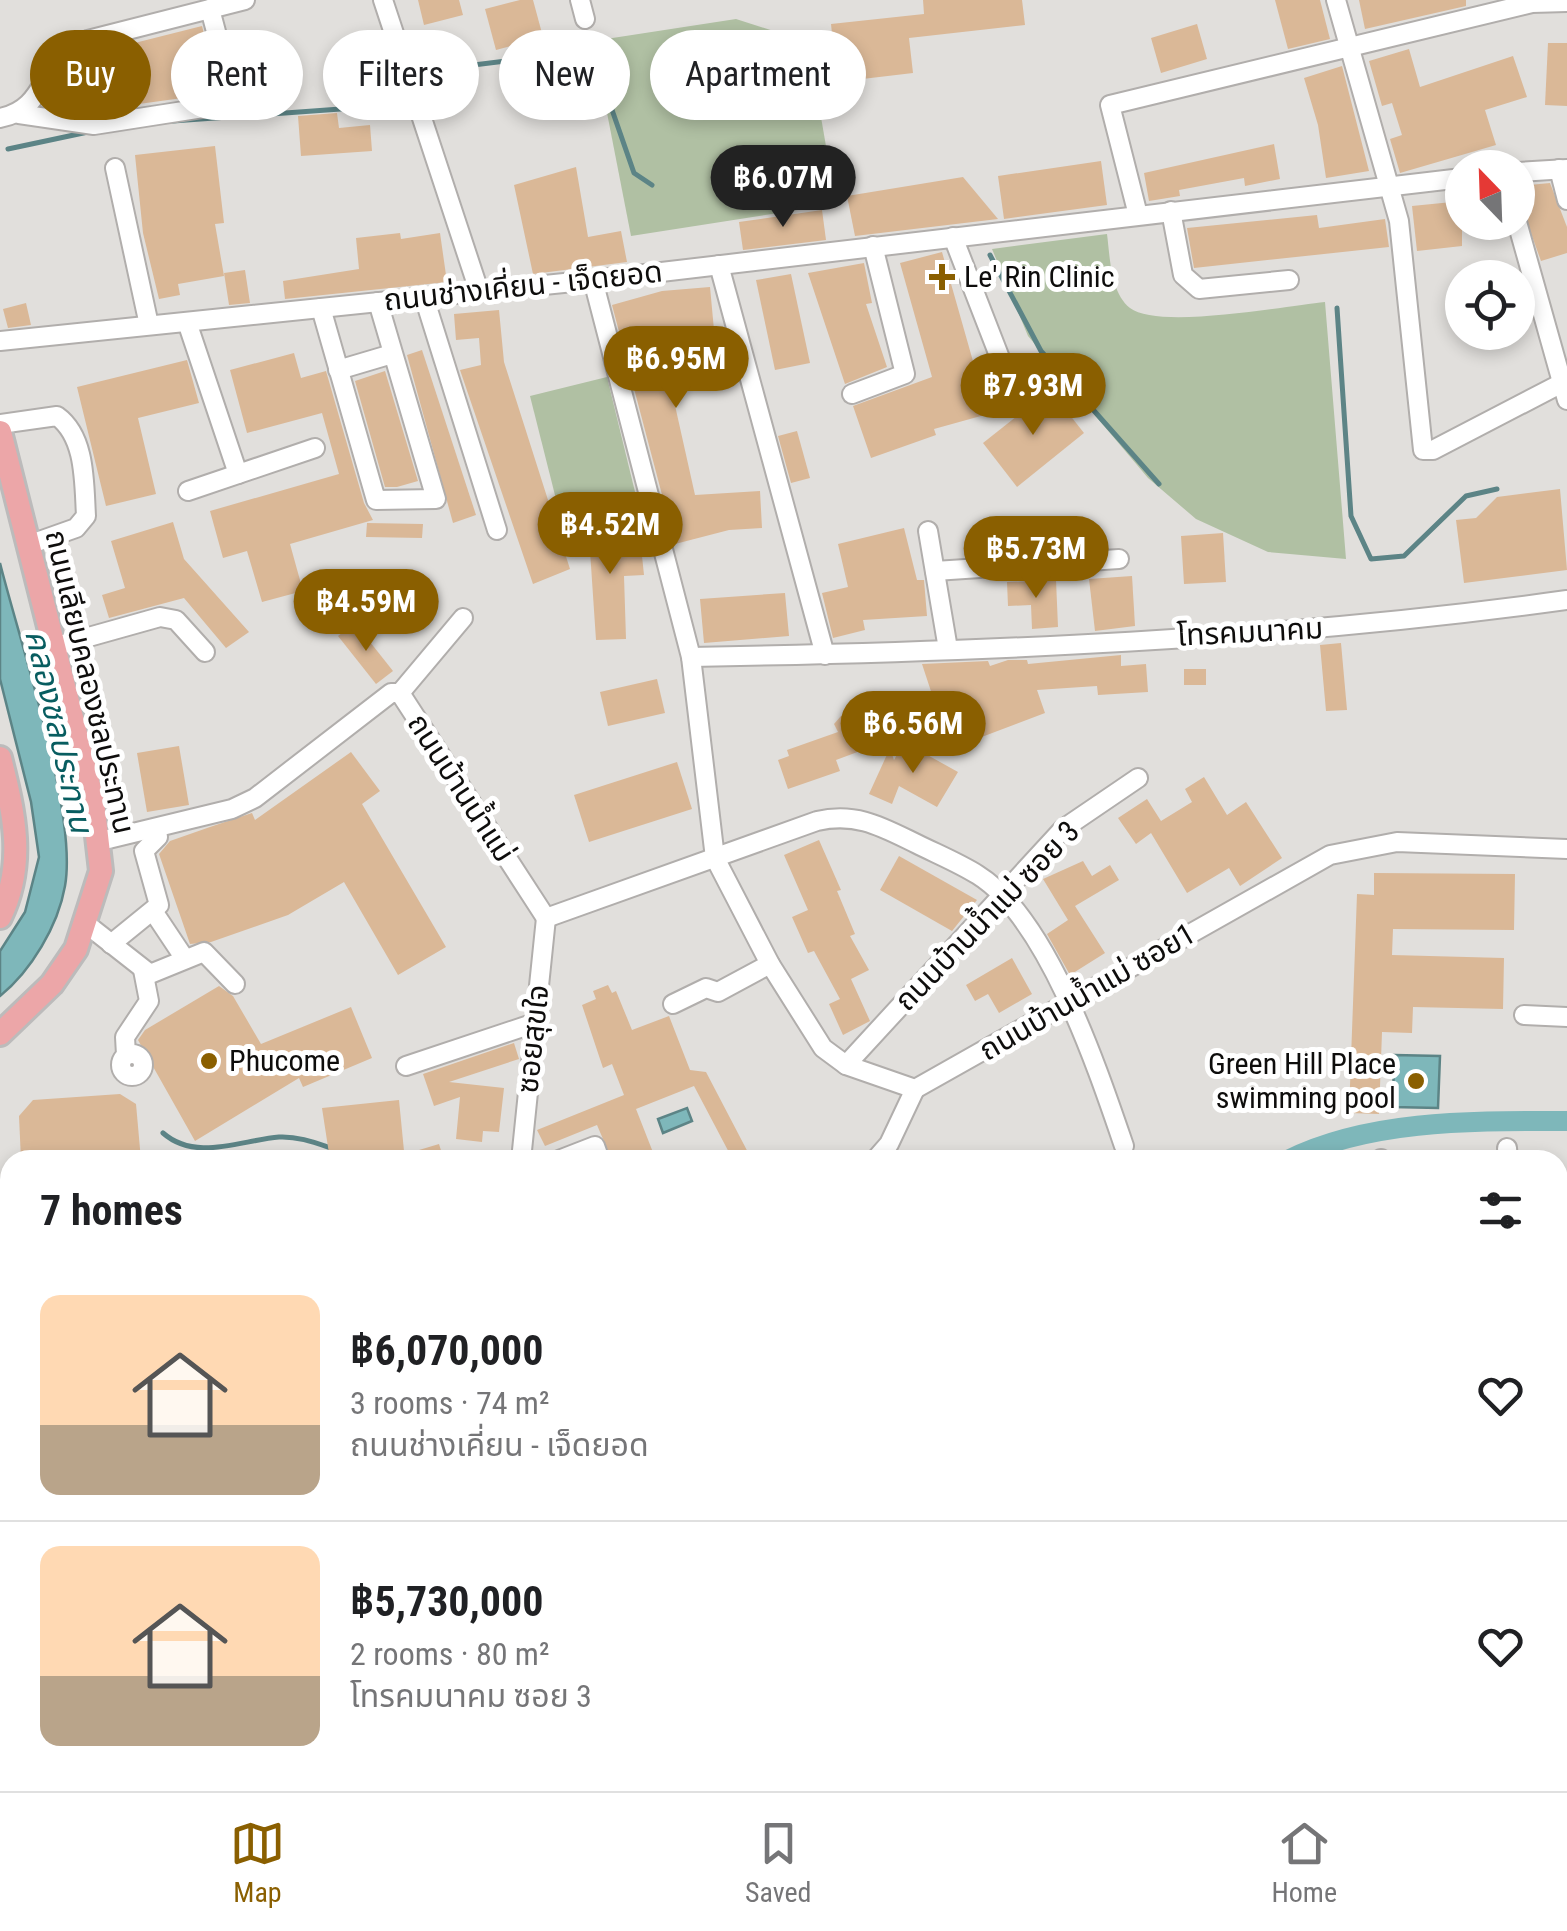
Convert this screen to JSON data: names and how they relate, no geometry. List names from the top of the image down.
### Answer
{
  "streets": {
    "main road": ["ถนนเลียบคลองชลประทาน"],
    "street": [
      "ถนนช่างเคี่ยน - เจ็ดยอด",
      "โทรคมนาคม",
      "ถนนบ้านน้ำแม่",
      "ถนนบ้านน้ำแม่ ซอย 3",
      "ถนนบ้านน้ำแม่ ซอย1",
      "ซอยสุขใจ"
    ]
  },
  "crossings": [
    ["ถนนเลียบคลองชลประทาน", "ถนนบ้านน้ำแม่"],
    ["ถนนบ้านน้ำแม่", "ซอยสุขใจ"]
  ],
  "water": ["คลองชลประทาน"],
  "places": {
    "health": ["Le' Rin Clinic"],
    "other": ["Phucome", "Green Hill Place swimming pool"]
  },
  "north": "top left",
  "page": {
    "chip": [
      "Buy",
      "Rent",
      "Filters",
      "New",
      "Apartment"
    ],
    "price": [
      "฿6.07M",
      "฿6.95M",
      "฿7.93M",
      "฿4.52M",
      "฿5.73M",
      "฿4.59M",
      "฿6.56M"
    ],
    "heading": "7 homes",
    "list": [
      {
        "name": "฿6,070,000",
        "note": "3 rooms · 74 m² · ถนนช่างเคี่ยน - เจ็ดยอด"
      },
      {
        "name": "฿5,730,000",
        "note": "2 rooms · 80 m² · โทรคมนาคม ซอย 3"
      }
    ],
    "tabs": ["Map", "Saved", "Home"]
  }
}
